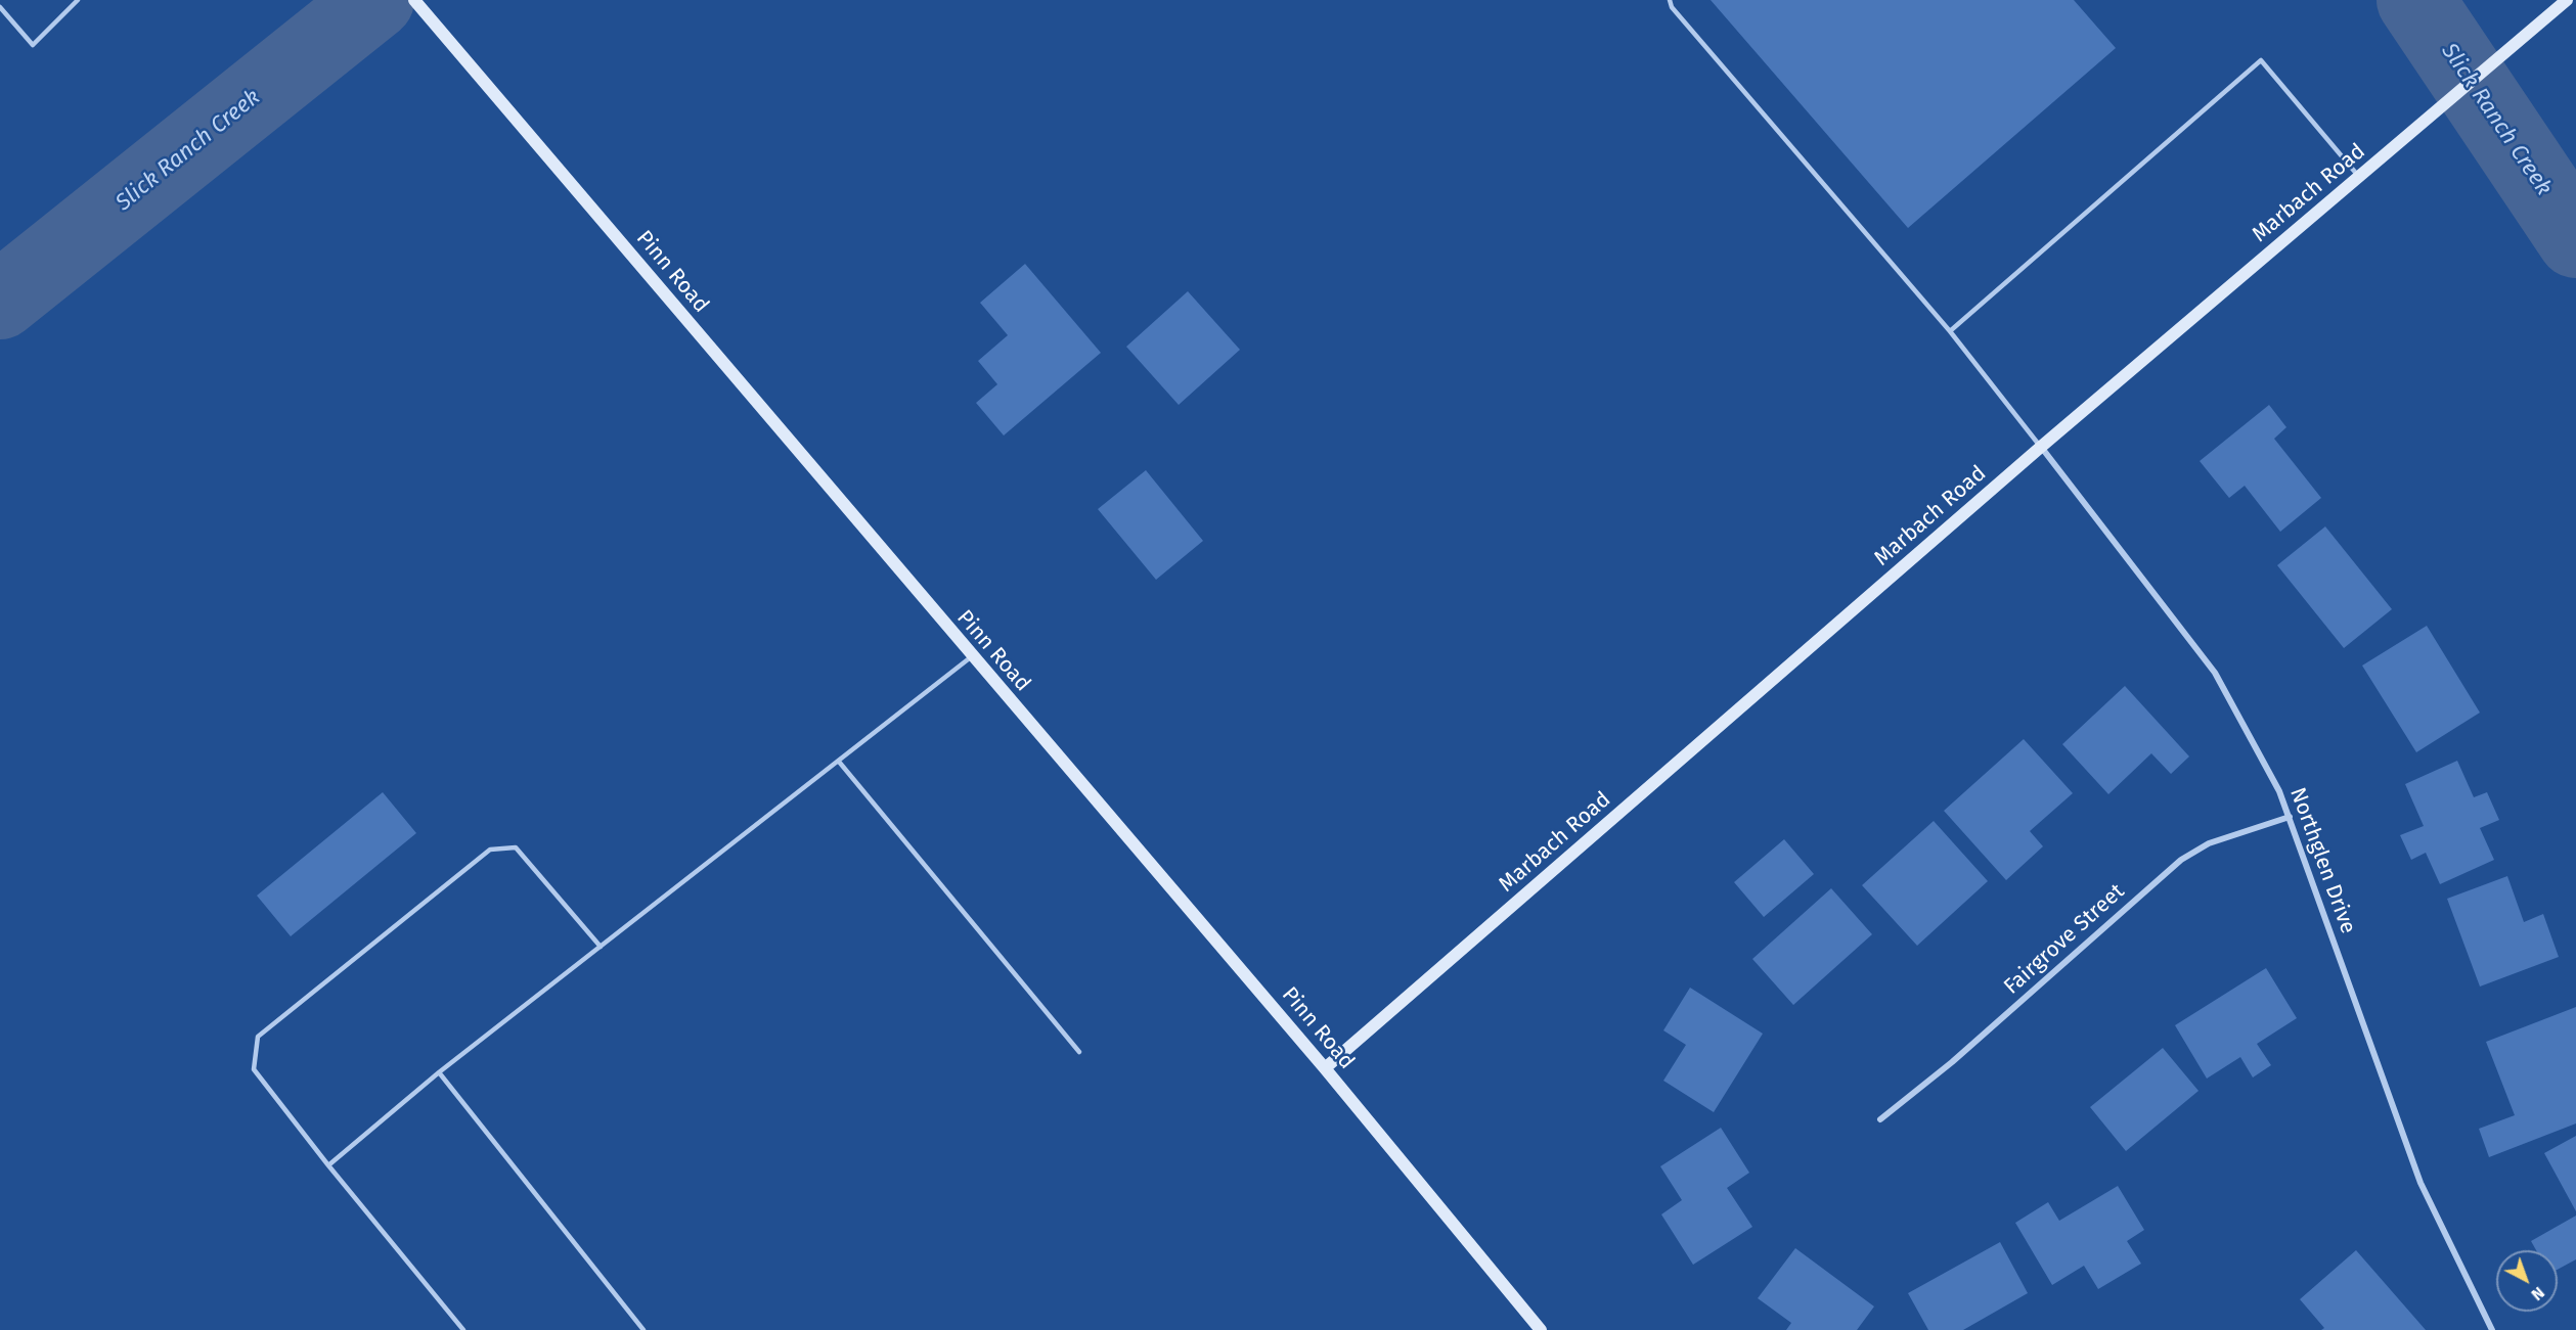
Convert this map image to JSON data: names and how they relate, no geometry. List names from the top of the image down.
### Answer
{
  "streets": {
    "street": [
      "Marbach Road",
      "Pinn Road",
      "Northglen Drive",
      "Fairgrove Street"
    ]
  },
  "crossings": [
    ["Marbach Road", "Pinn Road"],
    ["Marbach Road", "Northglen Drive"],
    ["Northglen Drive", "Fairgrove Street"]
  ],
  "water": ["Slick Ranch Creek"],
  "north": "bottom right"
}
